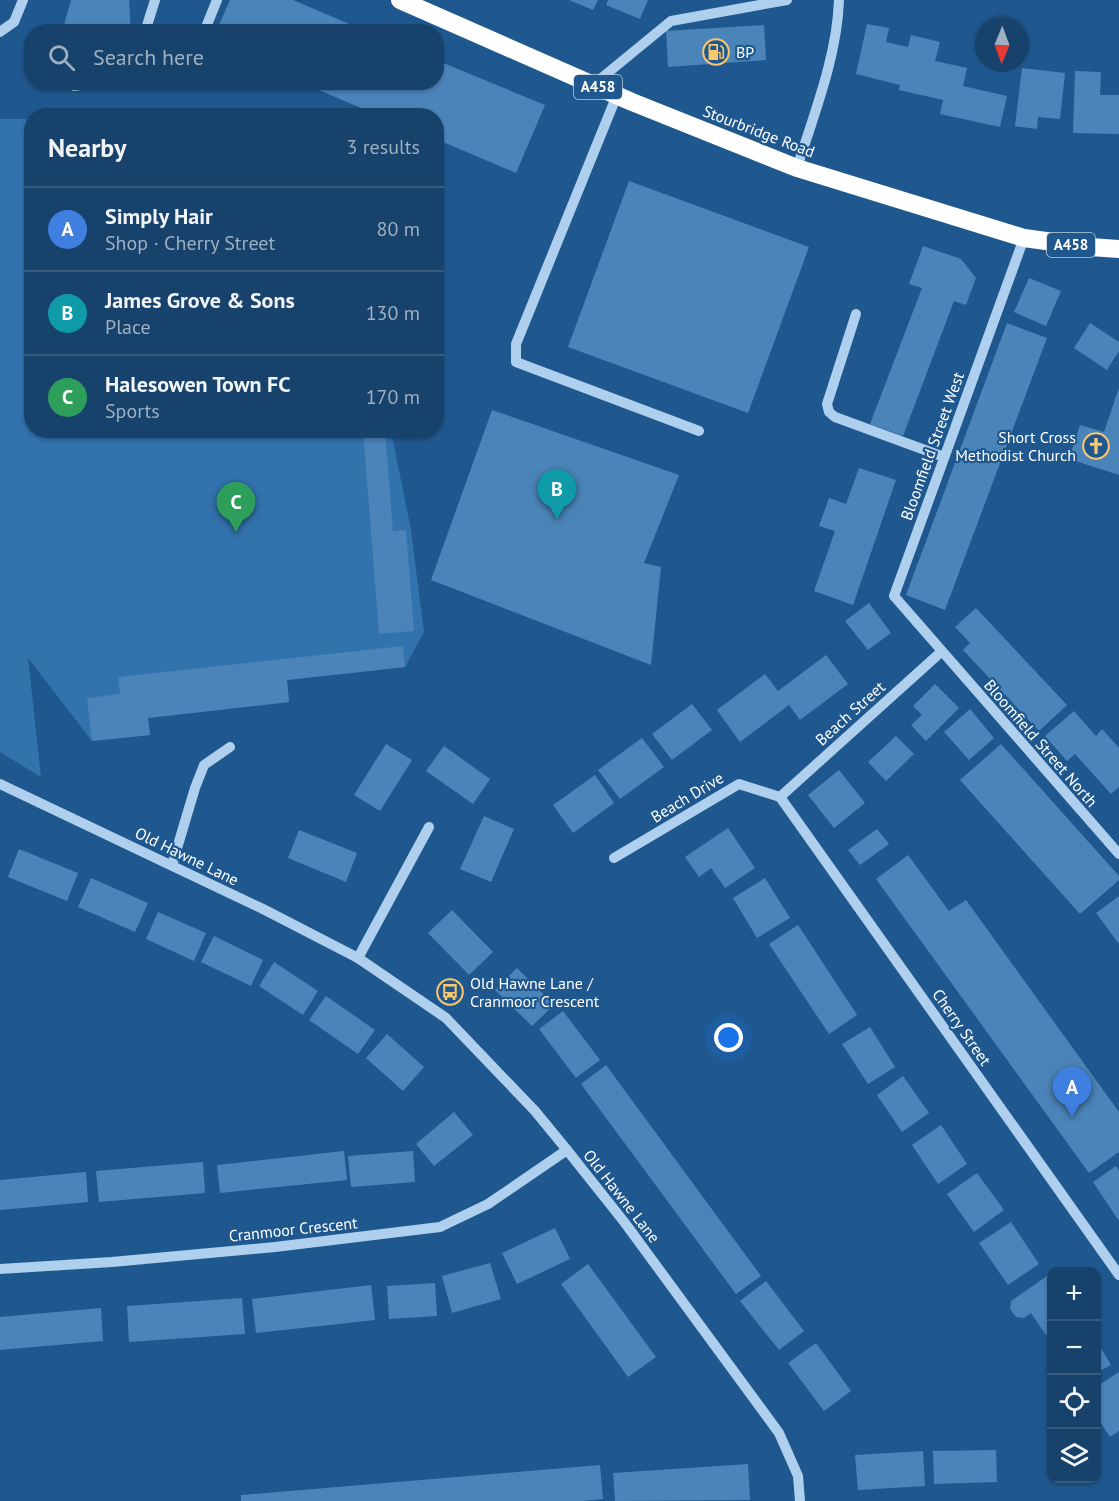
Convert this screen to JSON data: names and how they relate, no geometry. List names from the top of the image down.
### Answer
{
  "streets": {
    "highway": ["A458", "Stourbridge Road"],
    "street": [
      "Bloomfield Street West",
      "Beach Street",
      "Bloomfield Street North",
      "Beach Drive",
      "Old Hawne Lane",
      "Cherry Street",
      "Cranmoor Crescent"
    ]
  },
  "crossings": [
    ["Stourbridge Road", "Bloomfield Street West"],
    ["Bloomfield Street West", "Beach Street"],
    ["Bloomfield Street West", "Bloomfield Street North"],
    ["Beach Street", "Bloomfield Street North"],
    ["Beach Street", "Beach Drive"],
    ["Beach Street", "Cherry Street"],
    ["Beach Drive", "Cherry Street"],
    ["Old Hawne Lane", "Cranmoor Crescent"]
  ],
  "places": {
    "fuel station": ["BP"],
    "church": ["Short Cross Methodist Church"],
    "bus stop": ["Old Hawne Lane / Cranmoor Crescent"]
  },
  "north": "bottom",
  "page": {
    "search": "Search here",
    "heading": ["Nearby", "3 results"],
    "list": [
      {
        "mark": "A",
        "name": "Simply Hair",
        "note": "Shop · Cherry Street",
        "value": "80 m"
      },
      {
        "mark": "B",
        "name": "James Grove & Sons",
        "note": "Place",
        "value": "130 m"
      },
      {
        "mark": "C",
        "name": "Halesowen Town FC",
        "note": "Sports",
        "value": "170 m"
      }
    ],
    "pins": ["B", "C", "A"],
    "map_buttons": ["+", "−"]
  }
}
